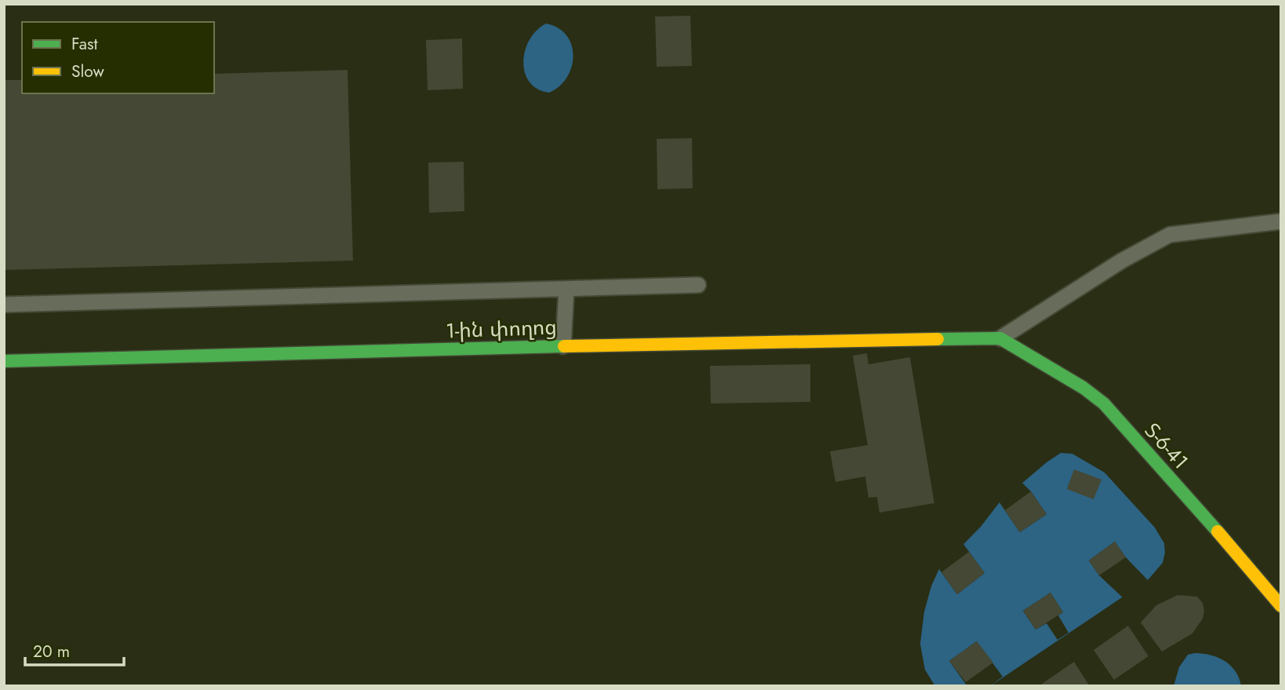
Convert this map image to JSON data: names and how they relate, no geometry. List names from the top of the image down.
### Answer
{
  "streets": {
    "main road": ["1-ին փողոց", "Տ-6-41"]
  },
  "crossings": [
    ["1-ին փողոց", "Տ-6-41"]
  ],
  "legend": ["Fast", "Slow"],
  "scale_bar": "20 m"
}
